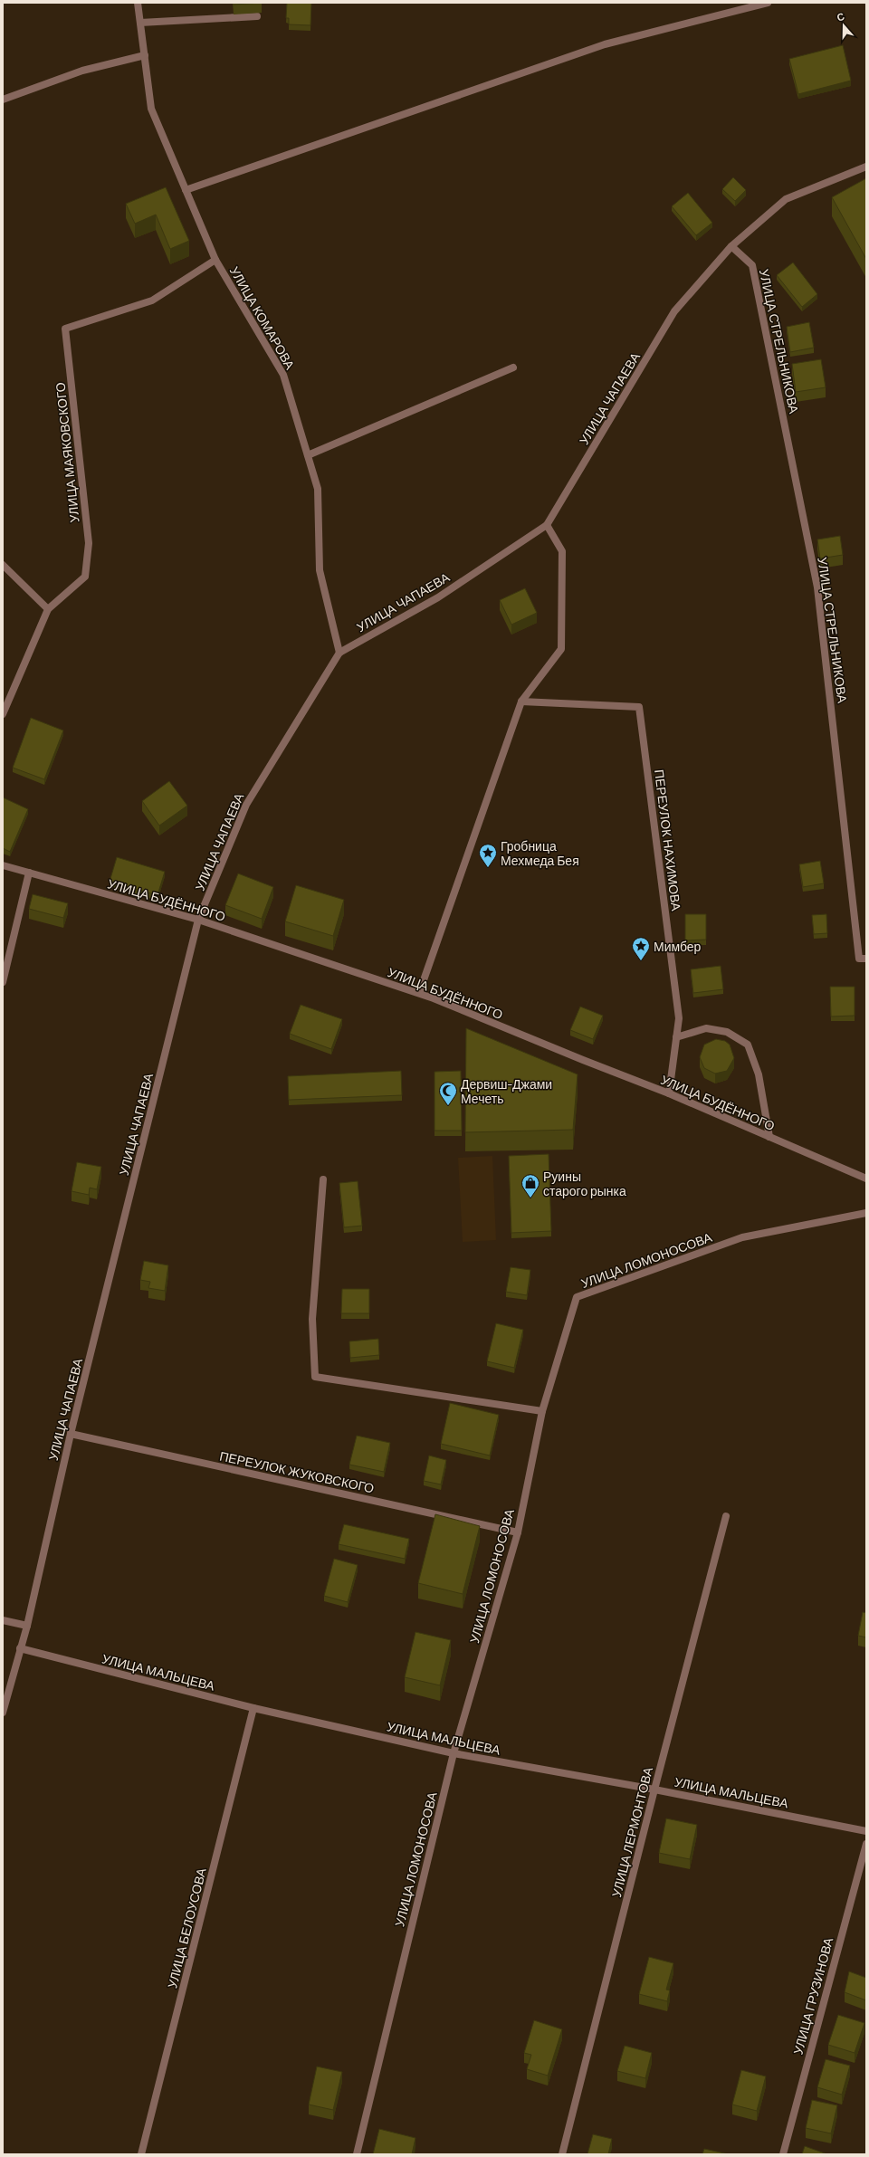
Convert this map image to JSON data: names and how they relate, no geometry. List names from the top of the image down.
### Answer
{
  "streets": {
    "street": [
      "УЛИЦА КОМАРОВА",
      "УЛИЦА СТРЕЛЬНИКОВА",
      "УЛИЦА ЧАПАЕВА",
      "УЛИЦА МАЯКОВСКОГО",
      "ПЕРЕУЛОК НАХИМОВА",
      "УЛИЦА БУДЁННОГО",
      "УЛИЦА ЛОМОНОСОВА",
      "ПЕРЕУЛОК ЖУКОВСКОГО",
      "УЛИЦА МАЛЬЦЕВА",
      "УЛИЦА ЛЕРМОНТОВА",
      "УЛИЦА БЕЛОУСОВА",
      "УЛИЦА ГРУЗИНОВА"
    ]
  },
  "crossings": [
    ["УЛИЦА КОМАРОВА", "УЛИЦА ЧАПАЕВА"],
    ["УЛИЦА КОМАРОВА", "УЛИЦА МАЯКОВСКОГО"],
    ["УЛИЦА СТРЕЛЬНИКОВА", "УЛИЦА ЧАПАЕВА"],
    ["УЛИЦА ЧАПАЕВА", "УЛИЦА БУДЁННОГО"],
    ["УЛИЦА ЧАПАЕВА", "ПЕРЕУЛОК ЖУКОВСКОГО"],
    ["УЛИЦА ЧАПАЕВА", "УЛИЦА МАЛЬЦЕВА"],
    ["ПЕРЕУЛОК НАХИМОВА", "УЛИЦА БУДЁННОГО"],
    ["УЛИЦА ЛОМОНОСОВА", "ПЕРЕУЛОК ЖУКОВСКОГО"],
    ["УЛИЦА ЛОМОНОСОВА", "УЛИЦА МАЛЬЦЕВА"],
    ["УЛИЦА МАЛЬЦЕВА", "УЛИЦА ЛЕРМОНТОВА"],
    ["УЛИЦА МАЛЬЦЕВА", "УЛИЦА БЕЛОУСОВА"]
  ],
  "places": {
    "place": ["Гробница Мехмеда Бея", "Мимбер"],
    "mosque": ["Дервиш-Джами Мечеть"],
    "shop": ["Руины старого рынка"]
  },
  "north": "top"
}
